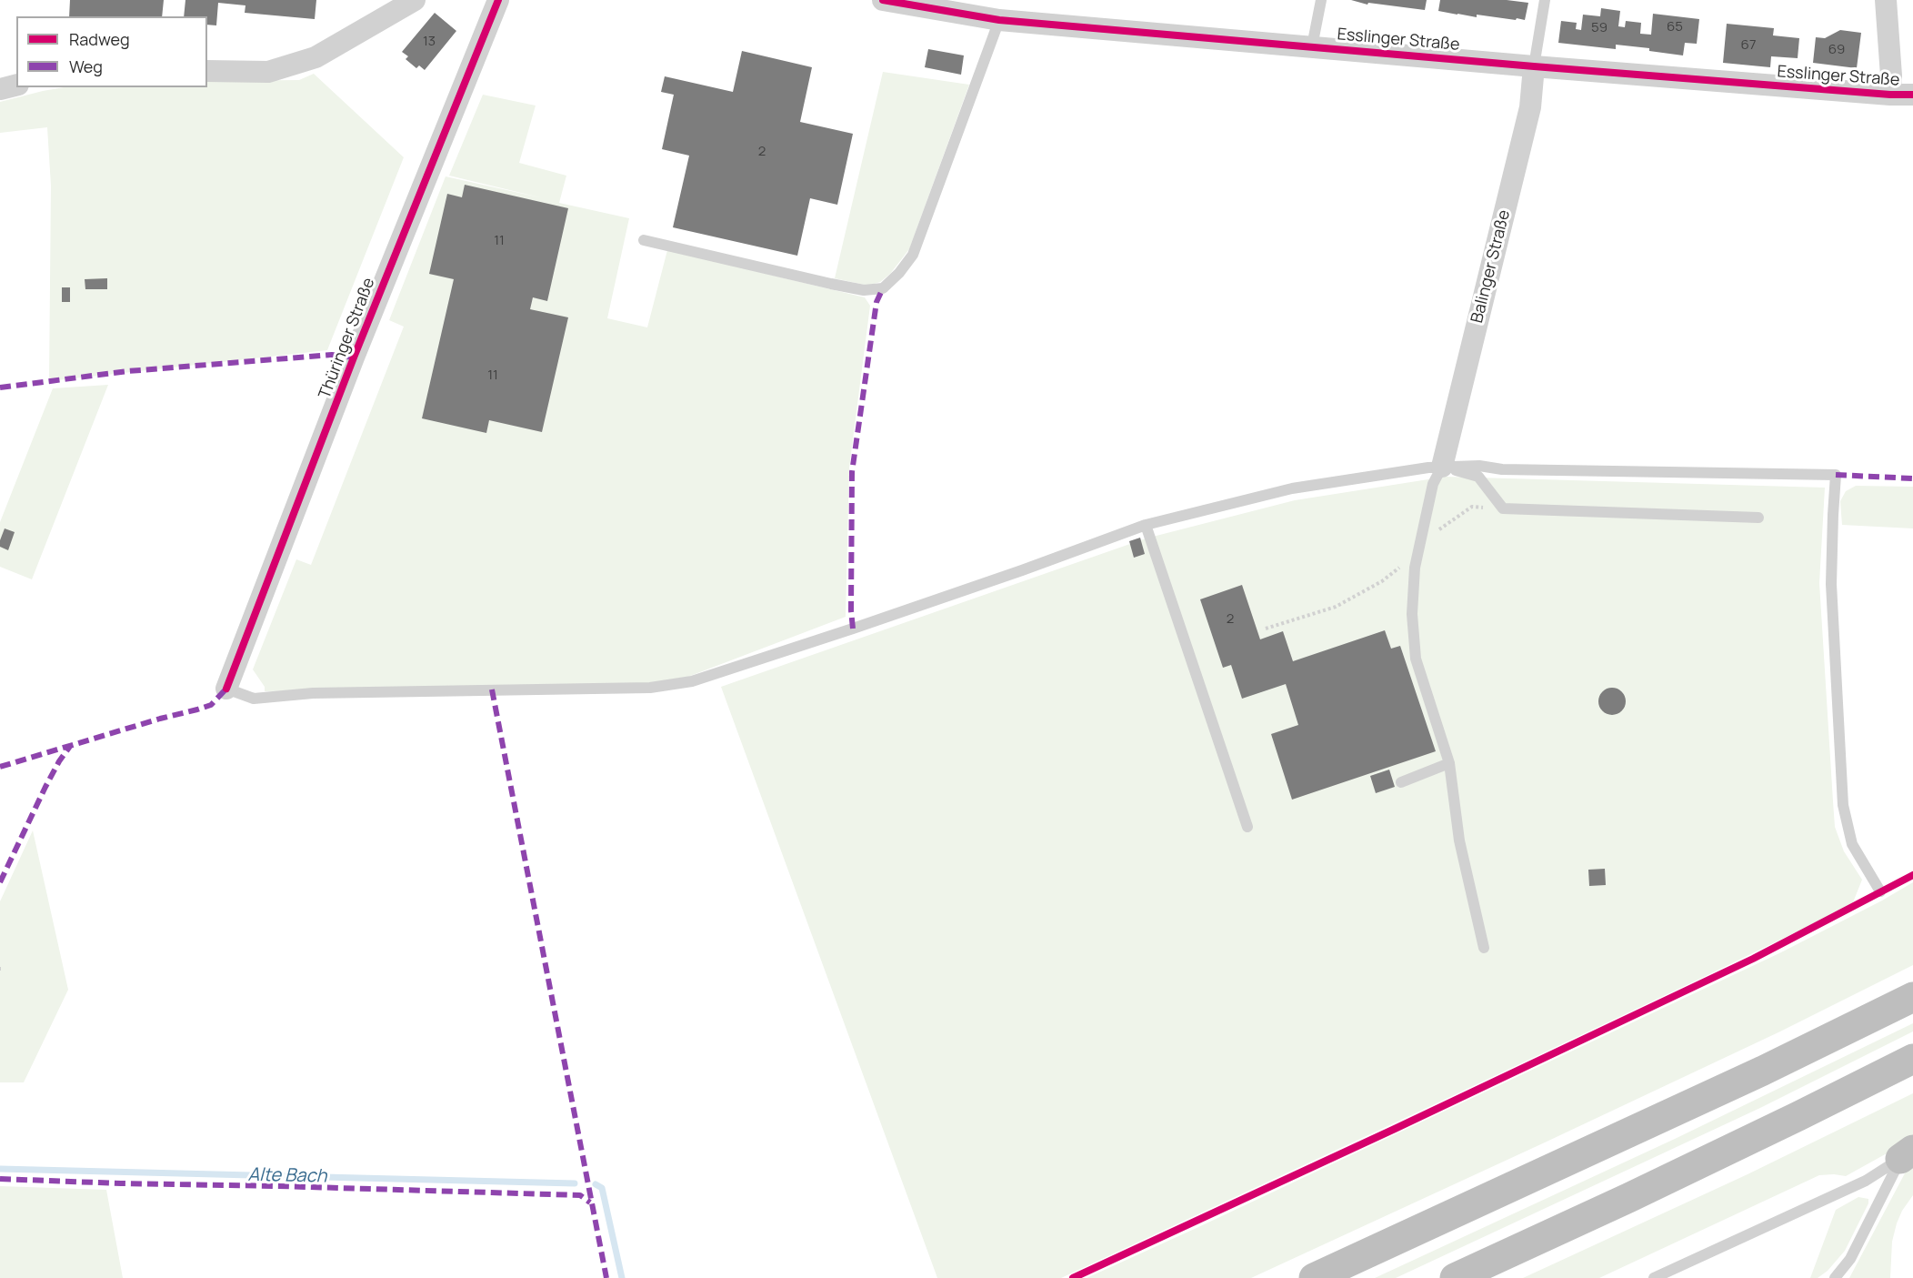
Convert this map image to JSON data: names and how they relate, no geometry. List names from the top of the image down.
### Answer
{
  "streets": {
    "street": ["Esslinger Straße", "Balinger Straße", "Thüringer Straße"]
  },
  "crossings": [
    ["Esslinger Straße", "Balinger Straße"]
  ],
  "water": ["Alte Bach"],
  "house_numbers": [
    "65",
    "59",
    "13",
    "67",
    "69",
    "2",
    "11",
    "11",
    "2"
  ],
  "legend": ["Radweg", "Weg"]
}
